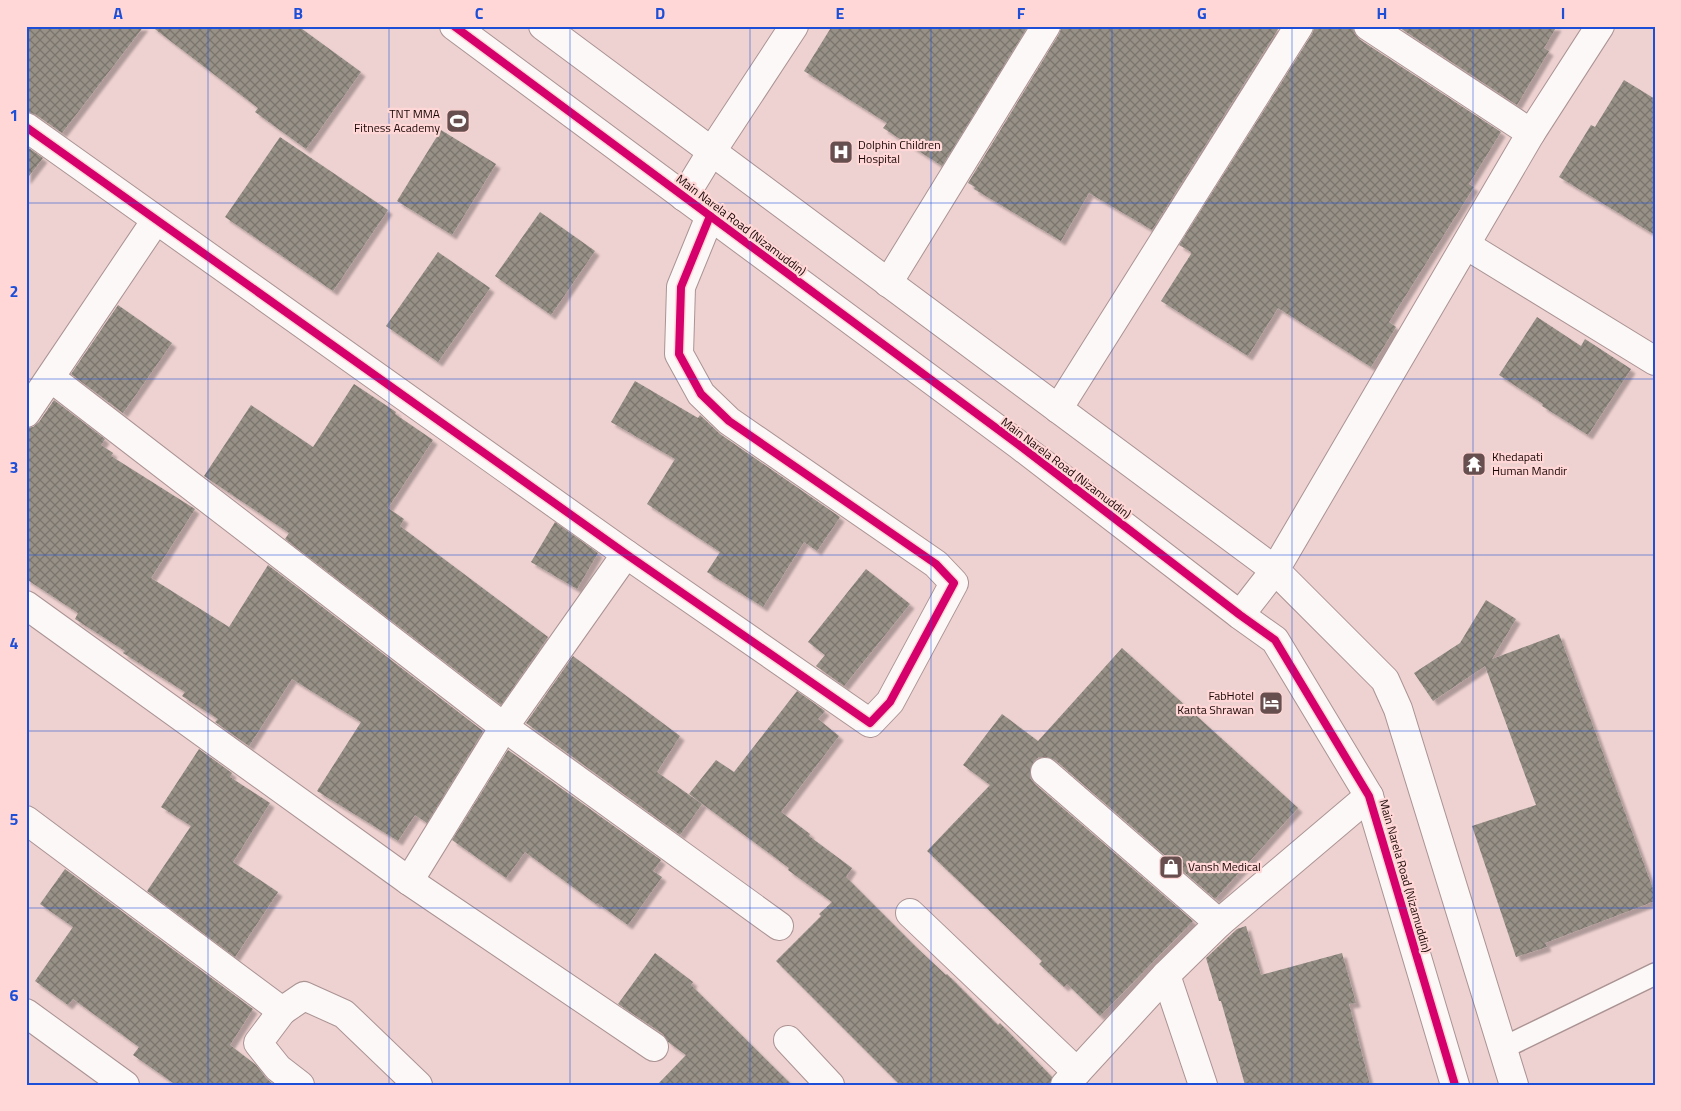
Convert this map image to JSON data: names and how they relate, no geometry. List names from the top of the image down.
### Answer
{
  "streets": {
    "street": ["Main Narela Road (Nizamuddin)"]
  },
  "places": {
    "sports": ["TNT MMA Fitness Academy"],
    "hospital": ["Dolphin Children Hospital"],
    "temple": ["Khedapati Human Mandir"],
    "hotel": ["FabHotel Kanta Shrawan"],
    "shop": ["Vansh Medical"]
  },
  "grid": {
    "columns": [
      "A",
      "B",
      "C",
      "D",
      "E",
      "F",
      "G",
      "H",
      "I"
    ],
    "rows": [
      "1",
      "2",
      "3",
      "4",
      "5",
      "6"
    ]
  }
}
